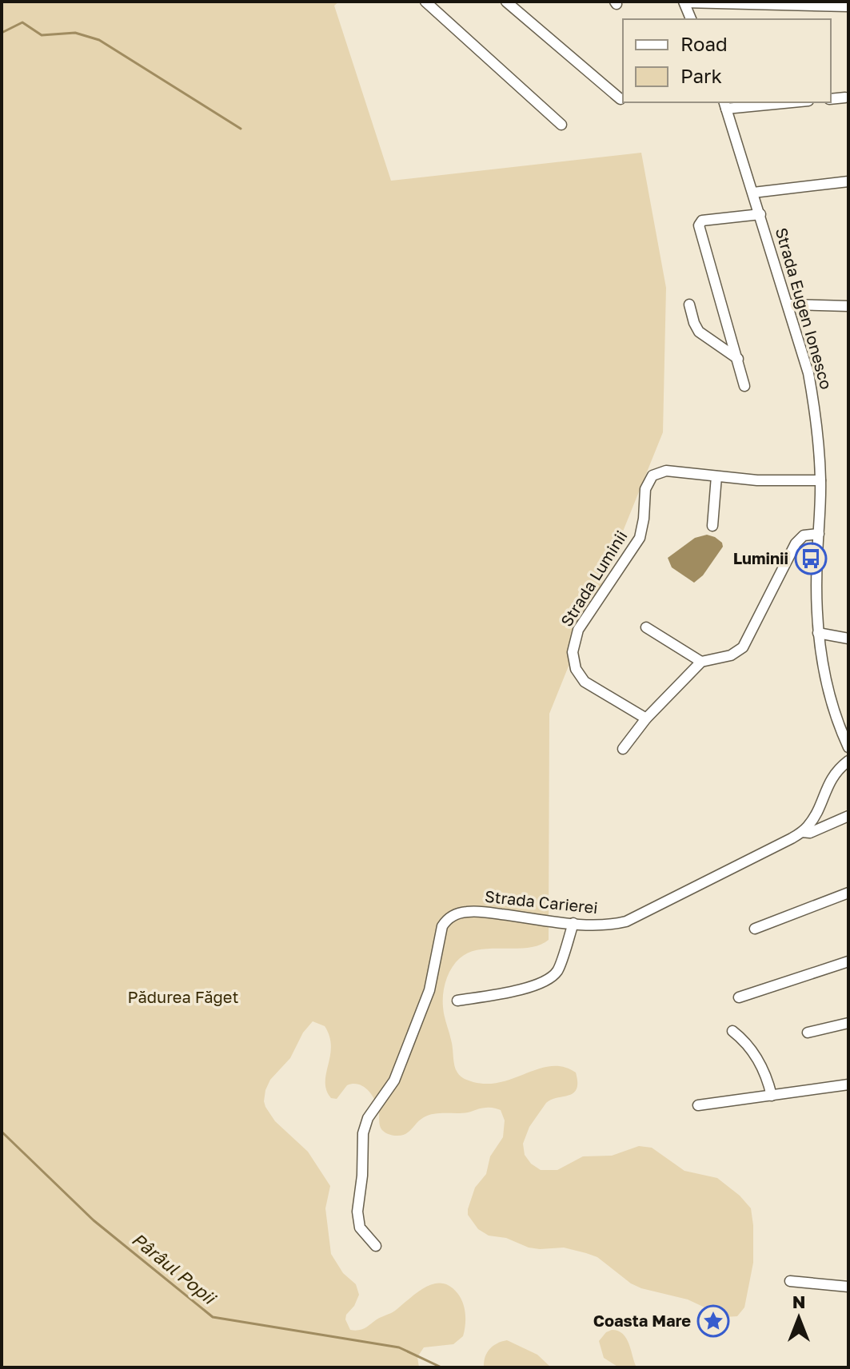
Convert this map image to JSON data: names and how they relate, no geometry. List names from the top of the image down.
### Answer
{
  "streets": {
    "street": ["Strada Eugen Ionesco", "Strada Luminii", "Strada Carierei"]
  },
  "crossings": [
    ["Strada Eugen Ionesco", "Strada Luminii"]
  ],
  "water": ["Pârâul Popii"],
  "parks": ["Pădurea Făget"],
  "places": {
    "bus stop": ["Luminii"],
    "place": ["Coasta Mare"]
  },
  "legend": ["Road", "Park"],
  "north": "top"
}
